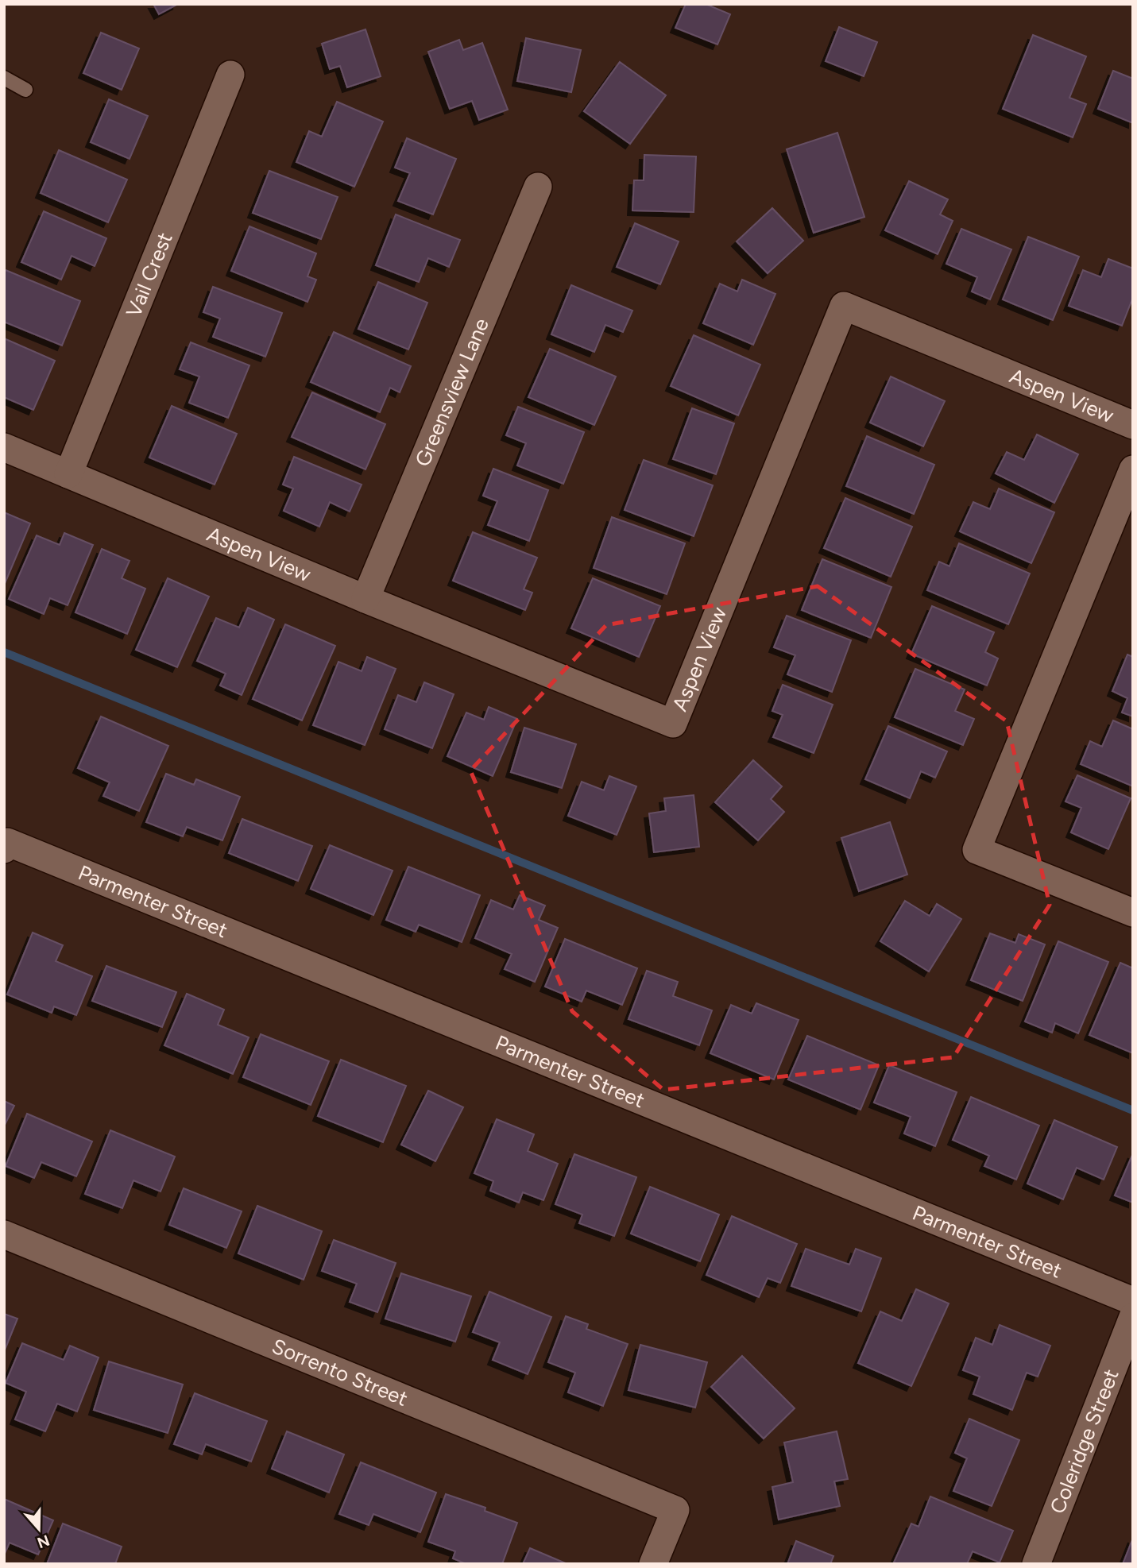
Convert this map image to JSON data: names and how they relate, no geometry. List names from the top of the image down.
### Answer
{
  "streets": {
    "street": [
      "Vail Crest",
      "Greensview Lane",
      "Aspen View",
      "Parmenter Street",
      "Sorrento Street",
      "Coleridge Street"
    ]
  },
  "crossings": [
    ["Vail Crest", "Aspen View"],
    ["Greensview Lane", "Aspen View"]
  ],
  "north": "bottom"
}
